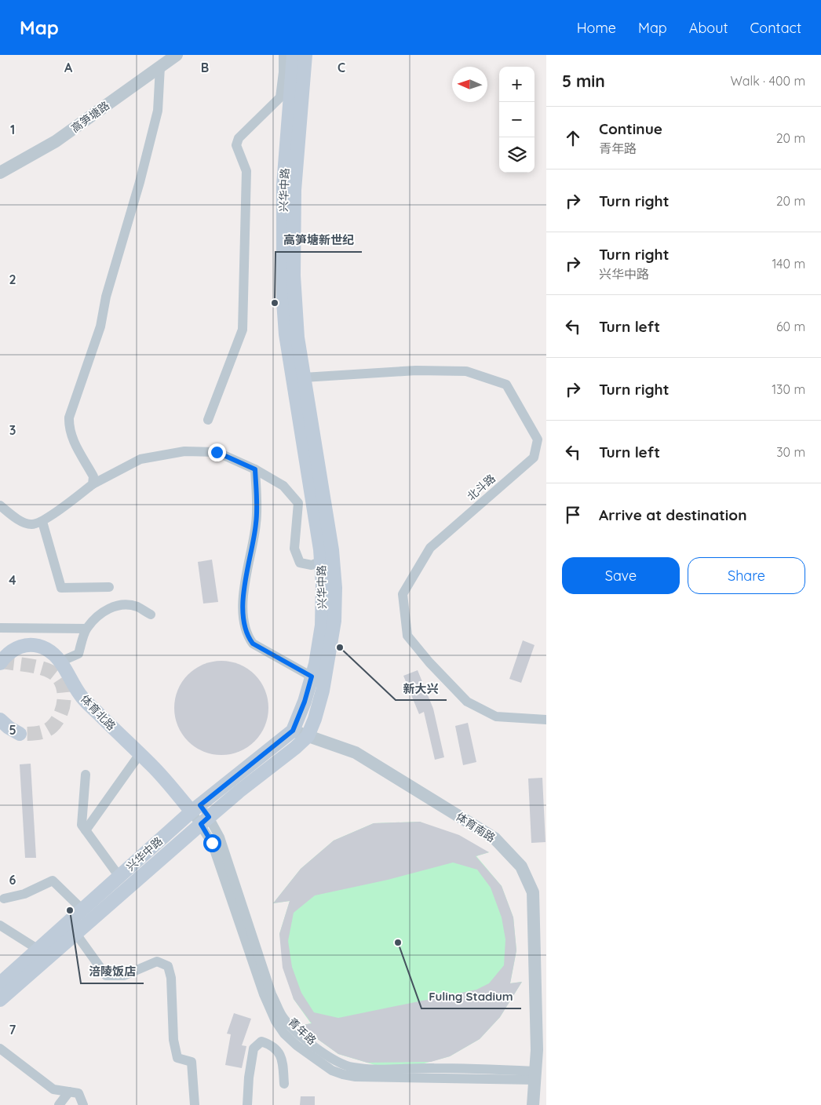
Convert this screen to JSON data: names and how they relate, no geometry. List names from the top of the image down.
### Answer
{
  "streets": {
    "main road": ["兴华中路", "体育北路"],
    "street": [
      "高笋塘路",
      "北斗路",
      "体育南路",
      "青年路"
    ]
  },
  "crossings": [
    ["兴华中路", "体育北路"],
    ["兴华中路", "体育南路"],
    ["兴华中路", "青年路"],
    ["体育北路", "青年路"],
    ["体育南路", "青年路"]
  ],
  "places": [
    "高笋塘新世纪",
    "新大兴",
    "涪陵饭店",
    "Fuling Stadium"
  ],
  "north": "left",
  "page": {
    "header": "Map",
    "nav": [
      "Home",
      "Map",
      "About",
      "Contact"
    ],
    "heading": ["5 min", "Walk · 400 m"],
    "map_buttons": ["+", "−"],
    "list": [
      ["Continue", "青年路", "20 m"],
      ["Turn right", "20 m"],
      ["Turn right", "兴华中路", "140 m"],
      ["Turn left", "60 m"],
      ["Turn right", "130 m"],
      ["Turn left", "30 m"],
      "Arrive at destination"
    ],
    "buttons": ["Save", "Share"]
  },
  "grid": {
    "columns": ["A", "B", "C"],
    "rows": [
      "1",
      "2",
      "3",
      "4",
      "5",
      "6",
      "7"
    ]
  }
}
